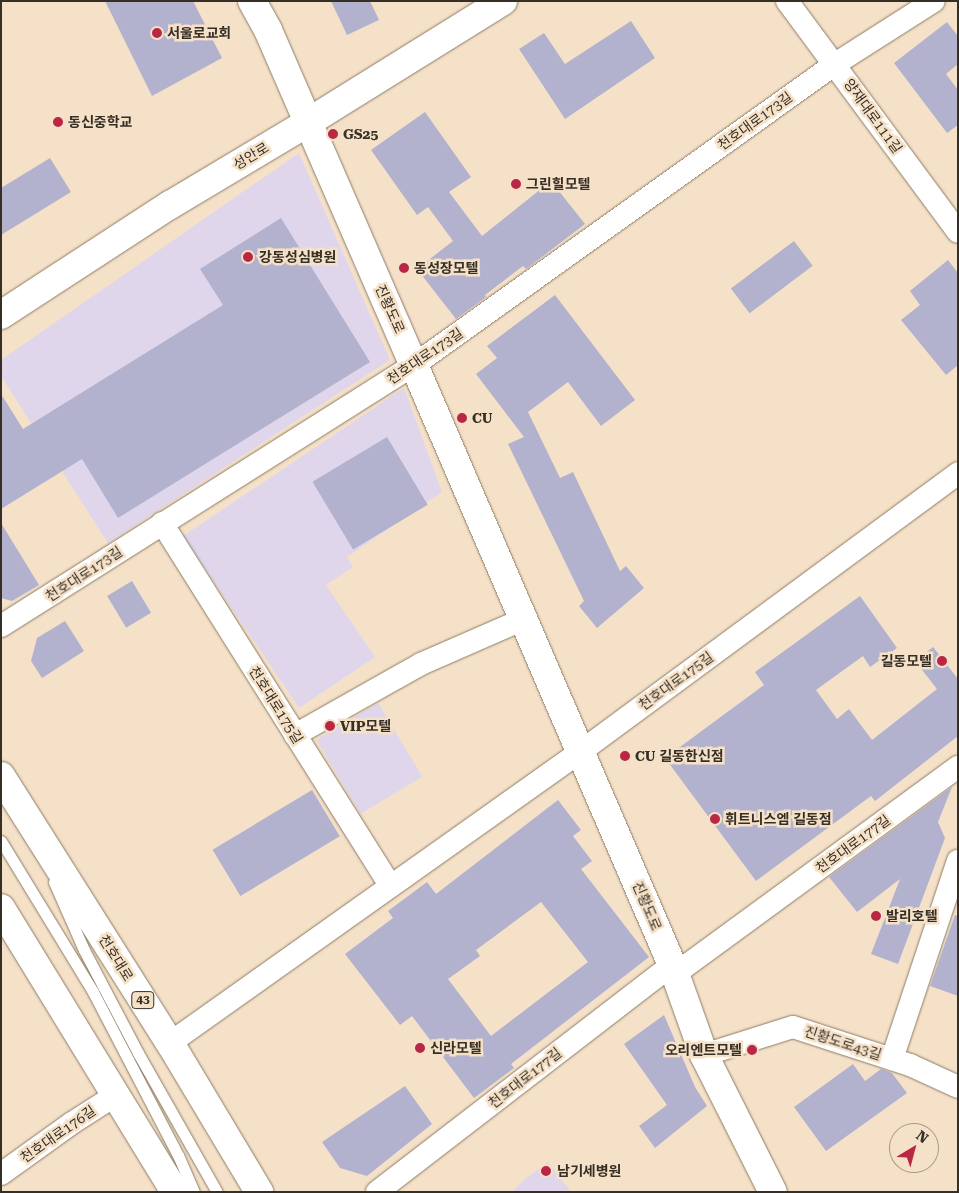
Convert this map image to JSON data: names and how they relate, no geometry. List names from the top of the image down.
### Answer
{
  "streets": {
    "main road": [
      "성안로",
      "진황도로",
      "천호대로",
      "43"
    ],
    "street": [
      "양재대로111길",
      "천호대로173길",
      "천호대로175길",
      "천호대로177길",
      "진황도로43길",
      "천호대로176길"
    ]
  },
  "crossings": [
    ["양재대로111길", "천호대로173길"],
    ["천호대로173길", "진황도로"],
    ["천호대로173길", "천호대로175길"],
    ["성안로", "진황도로"],
    ["진황도로", "천호대로175길"],
    ["진황도로", "천호대로177길"],
    ["진황도로", "진황도로43길"],
    ["천호대로175길", "천호대로"]
  ],
  "places": [
    "서울로교회",
    "동신중학교",
    "GS25",
    "그린힐모텔",
    "강동성심병원",
    "동성장모텔",
    "CU",
    "길동모텔",
    "VIP모텔",
    "CU 길동한신점",
    "휘트니스엠 길동점",
    "발리호텔",
    "신라모텔",
    "오리엔트모텔",
    "남기세병원"
  ],
  "north": "top right"
}
